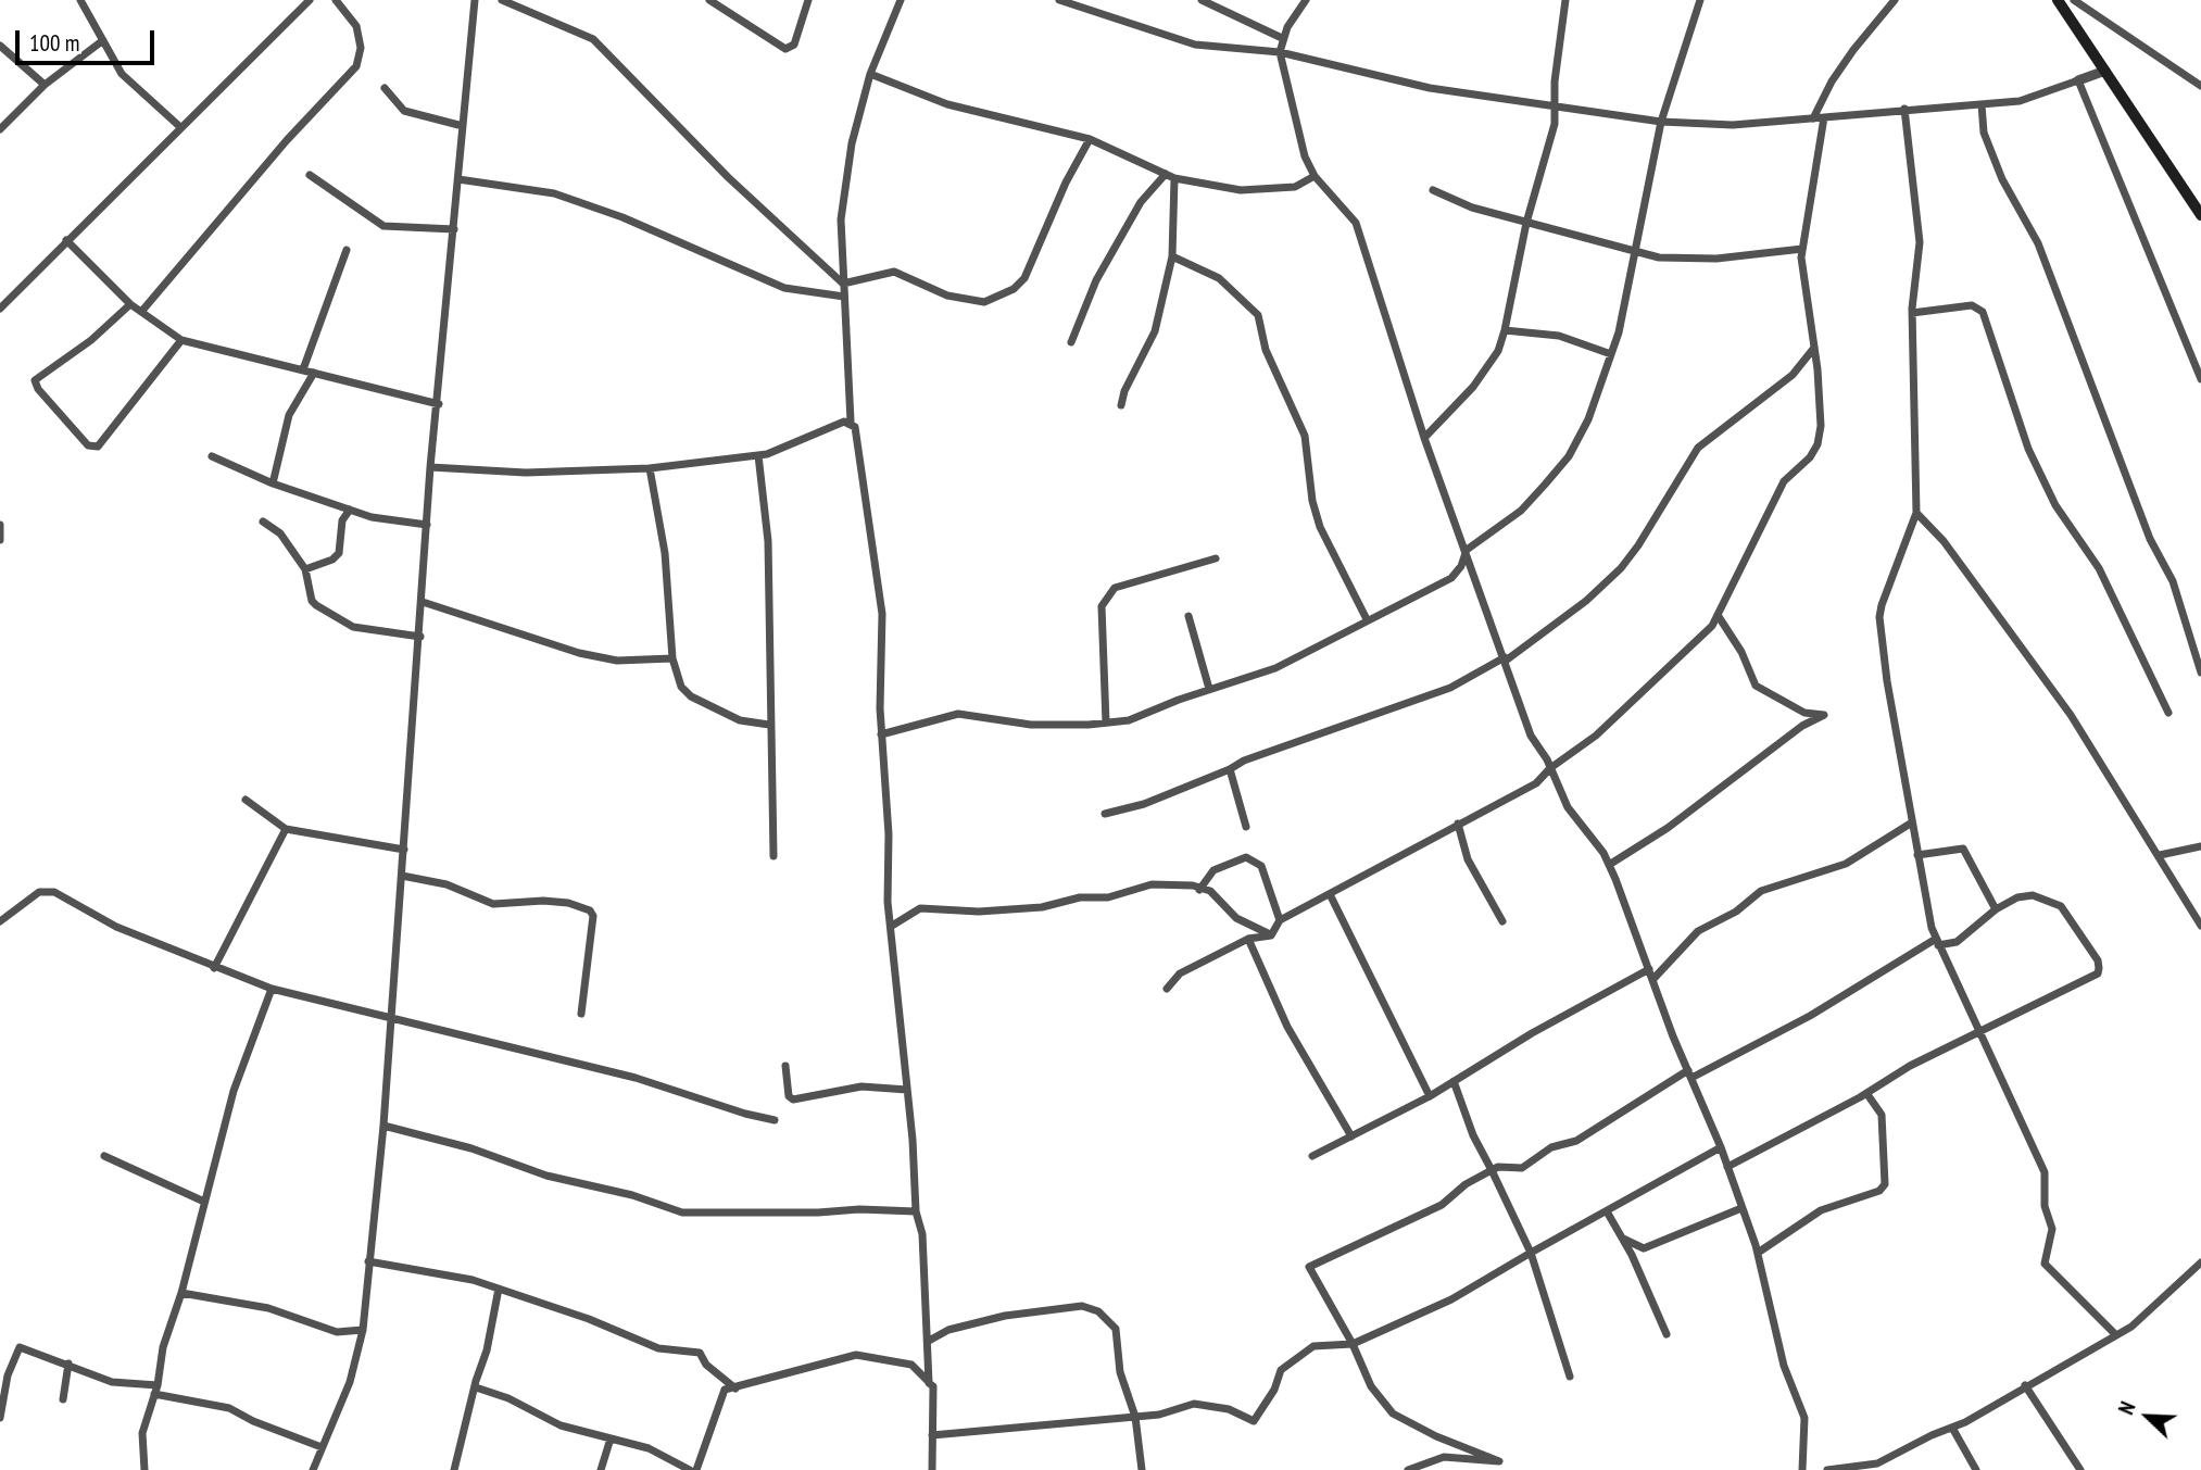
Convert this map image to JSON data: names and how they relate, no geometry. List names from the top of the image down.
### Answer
{
  "scale_bar": "100 m",
  "north": "top left"
}
